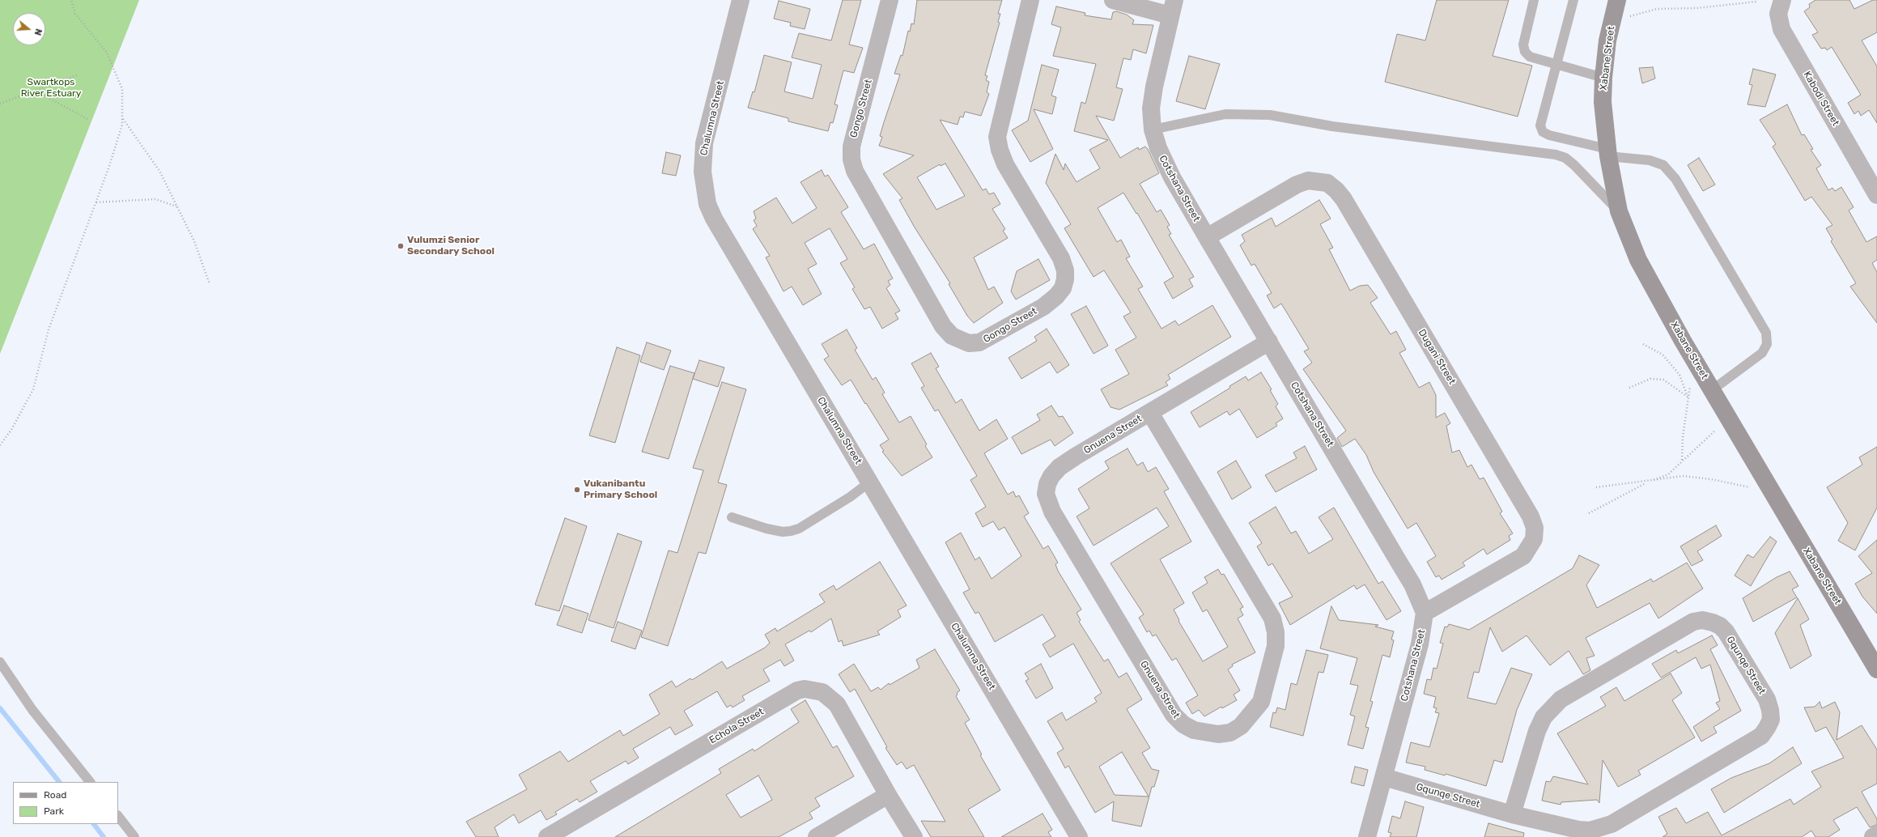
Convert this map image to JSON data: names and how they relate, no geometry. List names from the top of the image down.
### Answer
{
  "streets": {
    "street": [
      "Xabane Street",
      "Kabodi Street",
      "Gongo Street",
      "Chalumna Street",
      "Cotshana Street",
      "Dugani Street",
      "Gnuena Street",
      "Gqunqe Street",
      "Echola Street"
    ]
  },
  "crossings": [
    ["Cotshana Street", "Dugani Street"],
    ["Cotshana Street", "Gnuena Street"],
    ["Cotshana Street", "Gqunqe Street"]
  ],
  "parks": ["Swartkops River Estuary"],
  "places": ["Vulumzi Senior Secondary School", "Vukanibantu Primary School"],
  "legend": ["Road", "Park"],
  "north": "right"
}
